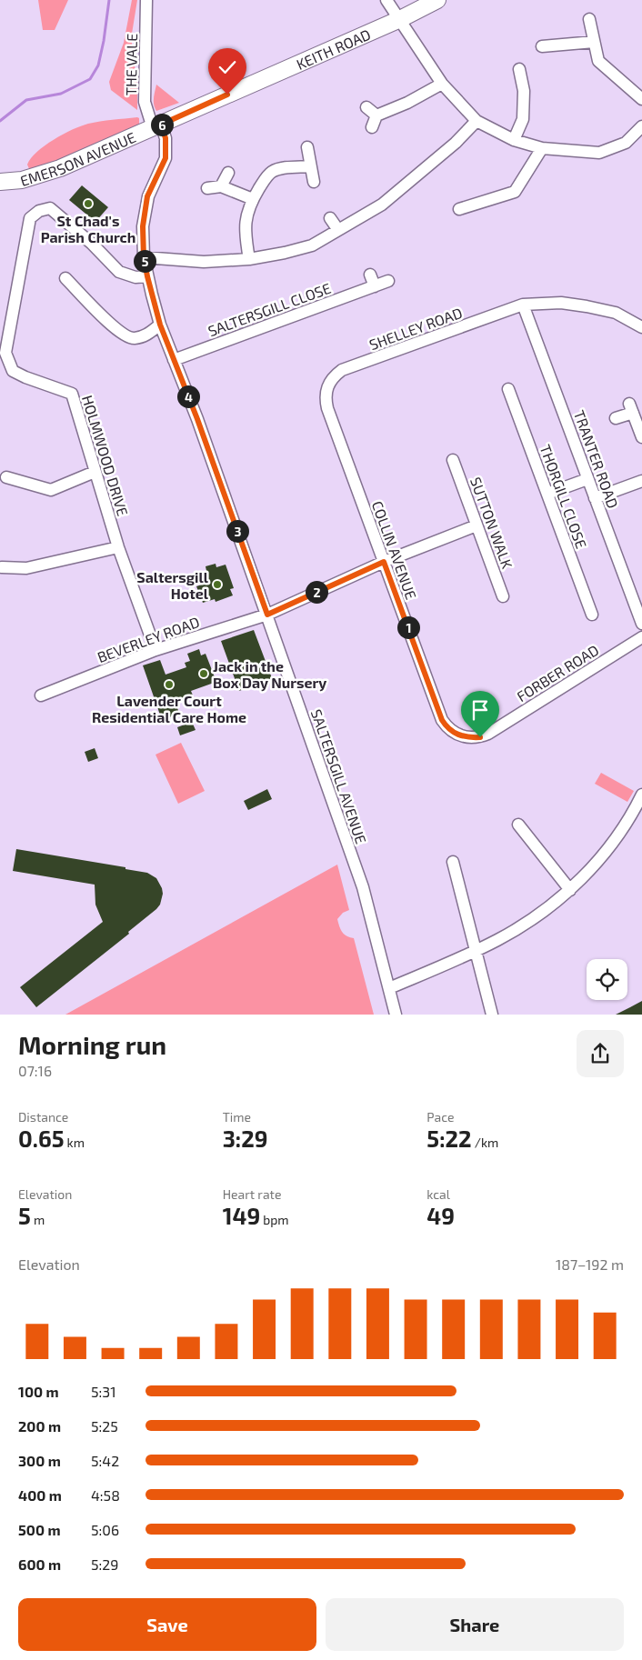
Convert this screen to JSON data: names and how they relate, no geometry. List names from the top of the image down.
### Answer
{
  "streets": {
    "street": [
      "KEITH ROAD",
      "THE VALE",
      "EMERSON AVENUE",
      "SALTERSGILL CLOSE",
      "SHELLEY ROAD",
      "HOLMWOOD DRIVE",
      "TRANTER ROAD",
      "THORGILL CLOSE",
      "SUTTON WALK",
      "COLLIN AVENUE",
      "BEVERLEY ROAD",
      "FORBER ROAD",
      "SALTERSGILL AVENUE"
    ]
  },
  "crossings": [
    ["KEITH ROAD", "EMERSON AVENUE"],
    ["THE VALE", "EMERSON AVENUE"],
    ["THE VALE", "SALTERSGILL AVENUE"],
    ["SALTERSGILL CLOSE", "SALTERSGILL AVENUE"],
    ["SHELLEY ROAD", "TRANTER ROAD"],
    ["SHELLEY ROAD", "COLLIN AVENUE"],
    ["HOLMWOOD DRIVE", "BEVERLEY ROAD"],
    ["HOLMWOOD DRIVE", "SALTERSGILL AVENUE"],
    ["SUTTON WALK", "BEVERLEY ROAD"],
    ["COLLIN AVENUE", "BEVERLEY ROAD"],
    ["COLLIN AVENUE", "FORBER ROAD"],
    ["BEVERLEY ROAD", "SALTERSGILL AVENUE"]
  ],
  "places": [
    "St Chad's Parish Church",
    "Saltersgill Hotel",
    "Jack in the Box Day Nursery",
    "Lavender Court Residential Care Home"
  ],
  "page": {
    "pins": [
      "6",
      "5",
      "4",
      "3",
      "2",
      "1"
    ],
    "heading": ["Morning run", "07:16"],
    "stats": [
      ["Distance", "0.65 km"],
      ["Time", "3:29"],
      ["Pace", "5:22 /km"],
      ["Elevation", "5 m"],
      ["Heart rate", "149 bpm"],
      ["kcal", "49"]
    ],
    "chart": ["Elevation", "187–192 m"],
    "list": [
      {
        "name": "100 m",
        "note": "5:31"
      },
      {
        "name": "200 m",
        "note": "5:25"
      },
      {
        "name": "300 m",
        "note": "5:42"
      },
      {
        "name": "400 m",
        "note": "4:58"
      },
      {
        "name": "500 m",
        "note": "5:06"
      },
      {
        "name": "600 m",
        "note": "5:29"
      }
    ],
    "buttons": ["Save", "Share"]
  }
}
